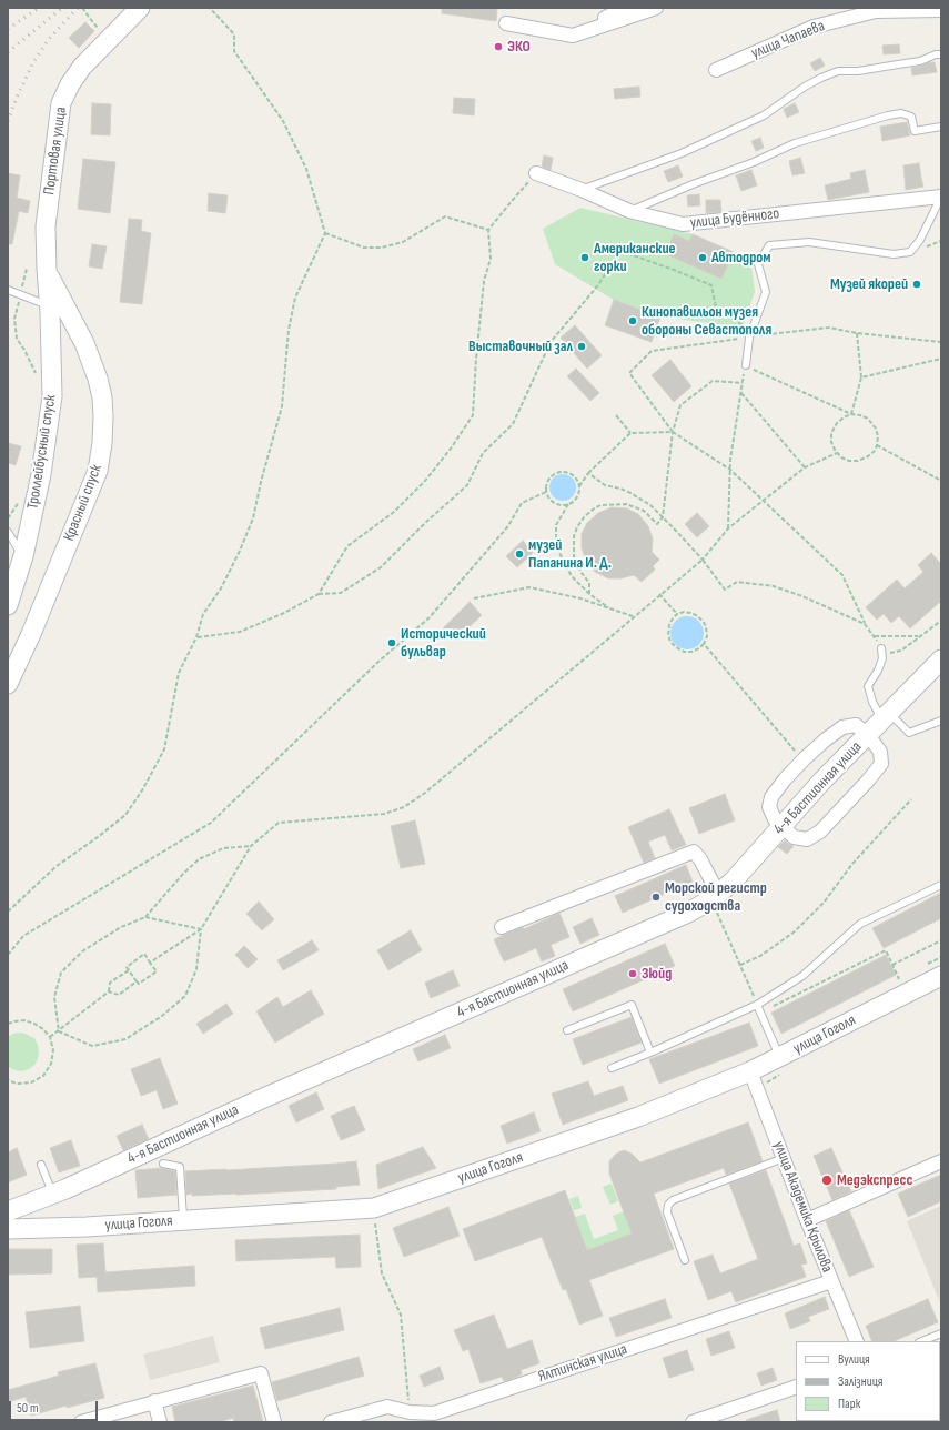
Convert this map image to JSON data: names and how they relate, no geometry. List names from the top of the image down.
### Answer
{
  "streets": {
    "main road": [
      "Портовая улица",
      "Троллейбусный спуск",
      "Красный спуск",
      "4-я Бастионная улица",
      "улица Гоголя"
    ],
    "street": [
      "улица Чапаева",
      "улица Будённого",
      "улица Академика Крылова",
      "Ялтинская улица"
    ]
  },
  "crossings": [
    ["Портовая улица", "Троллейбусный спуск"],
    ["Портовая улица", "Красный спуск"],
    ["Троллейбусный спуск", "Красный спуск"],
    ["улица Гоголя", "улица Академика Крылова"],
    ["улица Академика Крылова", "Ялтинская улица"]
  ],
  "places": [
    "ЭКО",
    "Американские горки",
    "Автодром",
    "Музей якорей",
    "Кинопавильон музея обороны Севастополя",
    "Выставочный зал",
    "музей Папанина И. Д.",
    "Исторический бульвар",
    "Морской регистр судоходства",
    "Зюйд",
    "Медэкспресс"
  ],
  "legend": ["Вулиця", "Залізниця", "Парк"],
  "scale_bar": "50 m"
}
